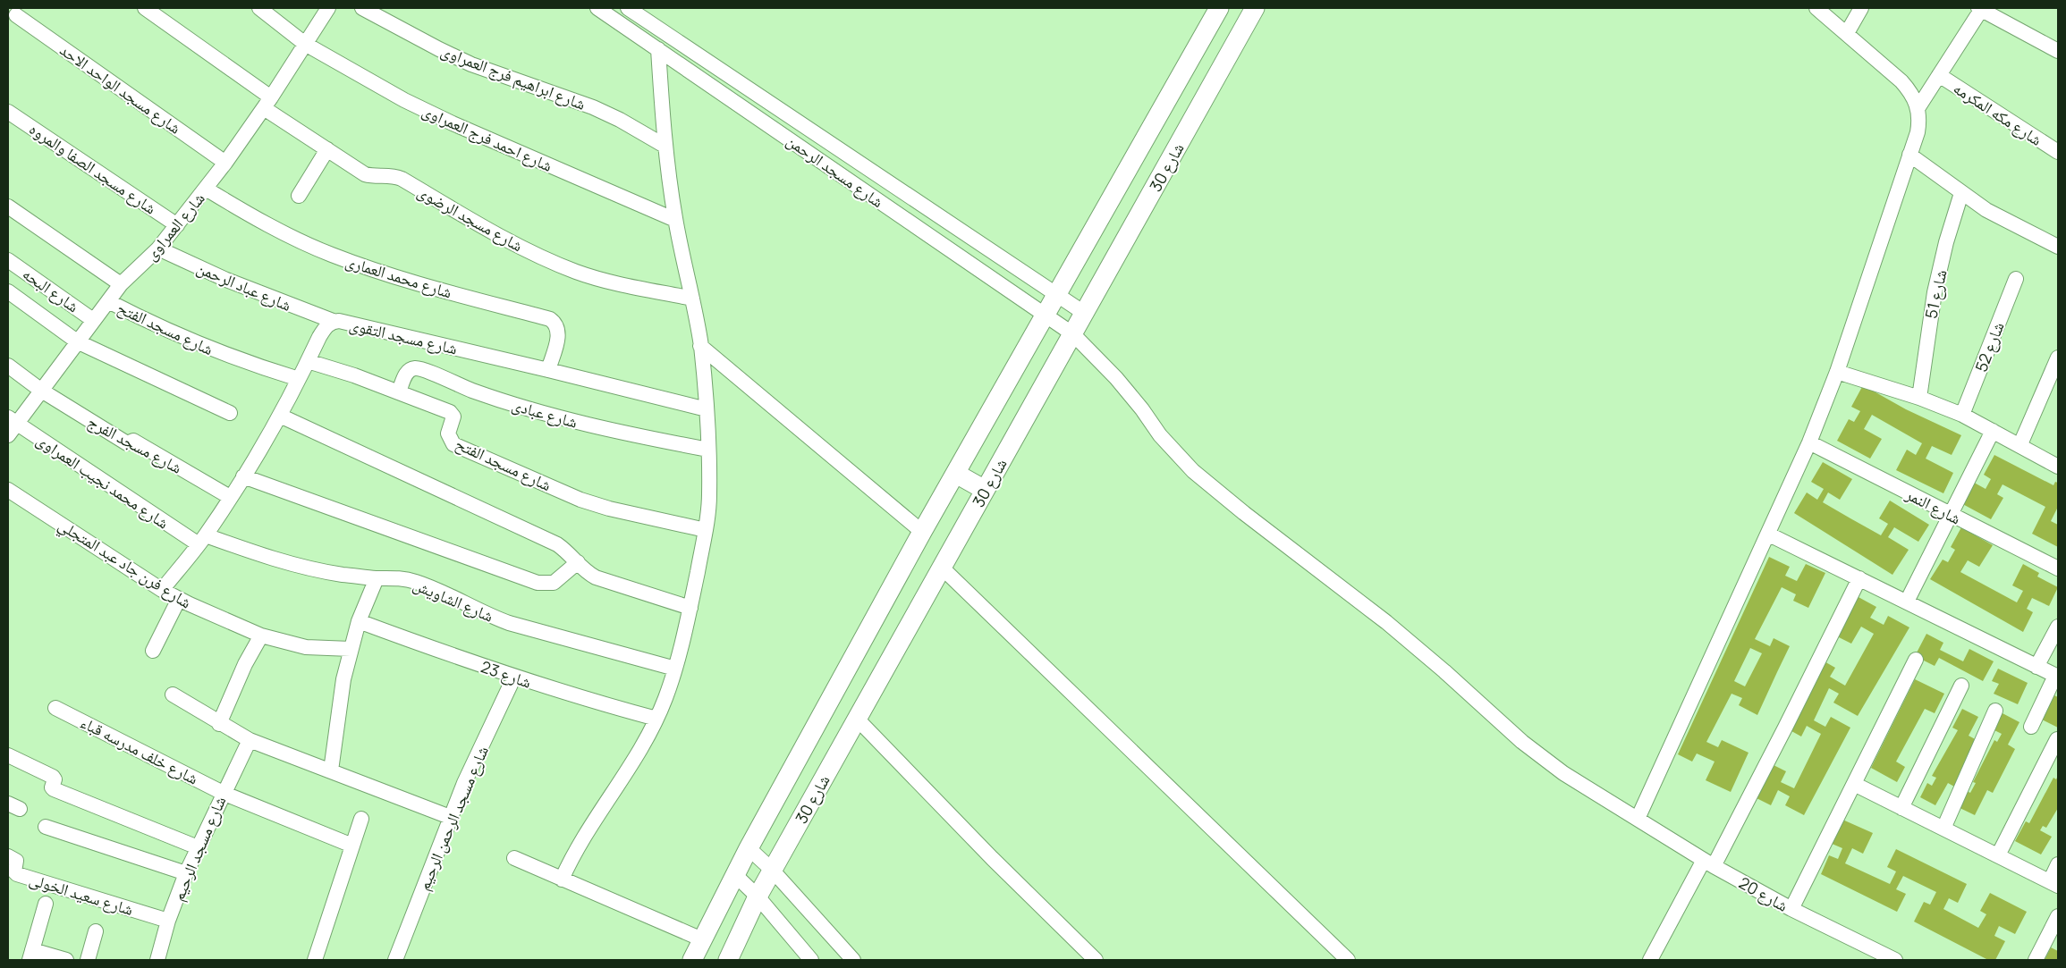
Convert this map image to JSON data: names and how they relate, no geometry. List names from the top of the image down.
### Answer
{
  "streets": {
    "street": [
      "شارع ابراهيم فرج العمراوى",
      "شارع مسجد الواحد الاحد",
      "شارع مكه المكرمه",
      "شارع احمد فرج العمراوى",
      "شارع 30",
      "شارع مسجد الصفا والمروه",
      "شارع مسجد الرحمن",
      "شارع مسجد الرضوى",
      "شارع العمراوى",
      "شارع محمد العمارى",
      "شارع عباد الرحمن",
      "شارع البحه",
      "شارع 51",
      "شارع مسجد الفتح",
      "شارع مسجد التقوى",
      "شارع 52",
      "شارع عبادى",
      "شارع مسجد الفرج",
      "شارع محمد نجيب العمراوى",
      "شارع النمر",
      "شارع فرن جاد عبد المتجلي",
      "شارع الشاويش",
      "شارع 23",
      "شارع خلف مدرسه قباء",
      "شارع مسجد الرحمن الرحيم",
      "شارع مسجد الرحيم",
      "شارع سعيد الخولى",
      "شارع 20"
    ]
  },
  "crossings": [
    ["شارع مسجد الواحد الاحد", "شارع العمراوى"],
    ["شارع احمد فرج العمراوى", "شارع العمراوى"],
    ["شارع 30", "شارع مسجد الرحمن"],
    ["شارع مسجد الصفا والمروه", "شارع العمراوى"],
    ["شارع مسجد الرحمن", "شارع 20"],
    ["شارع مسجد الرضوى", "شارع العمراوى"],
    ["شارع العمراوى", "شارع محمد العمارى"],
    ["شارع العمراوى", "شارع عباد الرحمن"],
    ["شارع العمراوى", "شارع البحه"],
    ["شارع العمراوى", "شارع مسجد الفتح"],
    ["شارع العمراوى", "شارع مسجد الفرج"],
    ["شارع العمراوى", "شارع محمد نجيب العمراوى"],
    ["شارع محمد العمارى", "شارع مسجد التقوى"],
    ["شارع عباد الرحمن", "شارع مسجد التقوى"],
    ["شارع مسجد الفتح", "شارع مسجد التقوى"],
    ["شارع مسجد الفتح", "شارع عبادى"],
    ["شارع مسجد التقوى", "شارع مسجد الفرج"],
    ["شارع مسجد التقوى", "شارع محمد نجيب العمراوى"],
    ["شارع مسجد التقوى", "شارع فرن جاد عبد المتجلي"],
    ["شارع مسجد التقوى", "شارع الشاويش"],
    ["شارع محمد نجيب العمراوى", "شارع الشاويش"],
    ["شارع 23", "شارع مسجد الرحمن الرحيم"],
    ["شارع خلف مدرسه قباء", "شارع مسجد الرحيم"],
    ["شارع مسجد الرحيم", "شارع سعيد الخولى"]
  ]
}
